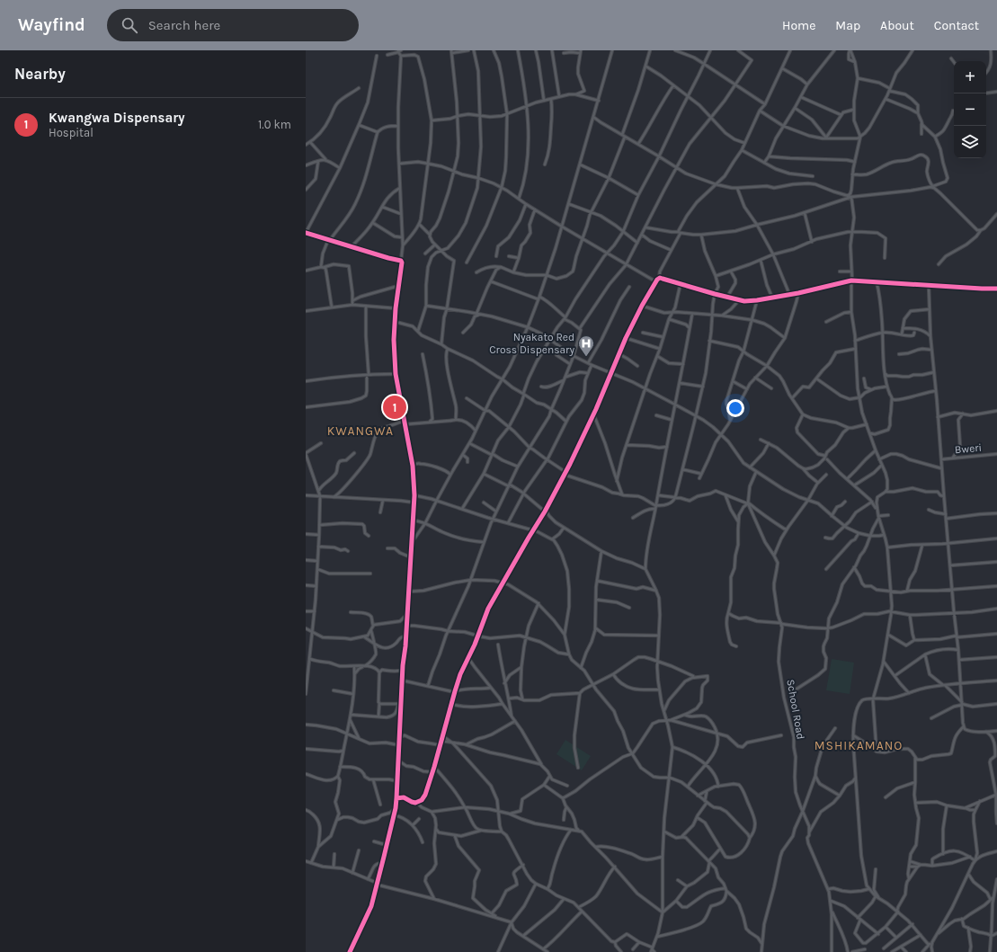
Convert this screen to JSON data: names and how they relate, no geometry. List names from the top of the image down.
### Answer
{
  "streets": {
    "street": ["Bweri", "School Road"]
  },
  "districts": ["KWANGWA", "MSHIKAMANO"],
  "places": {
    "hospital": ["Nyakato Red Cross Dispensary"]
  },
  "page": {
    "header": "Wayfind",
    "search": "Search here",
    "nav": [
      "Home",
      "Map",
      "About",
      "Contact"
    ],
    "heading": "Nearby",
    "map_buttons": ["+", "−"],
    "list": [
      {
        "mark": "1",
        "name": "Kwangwa Dispensary",
        "note": "Hospital",
        "value": "1.0 km"
      }
    ],
    "pins": "1"
  }
}
